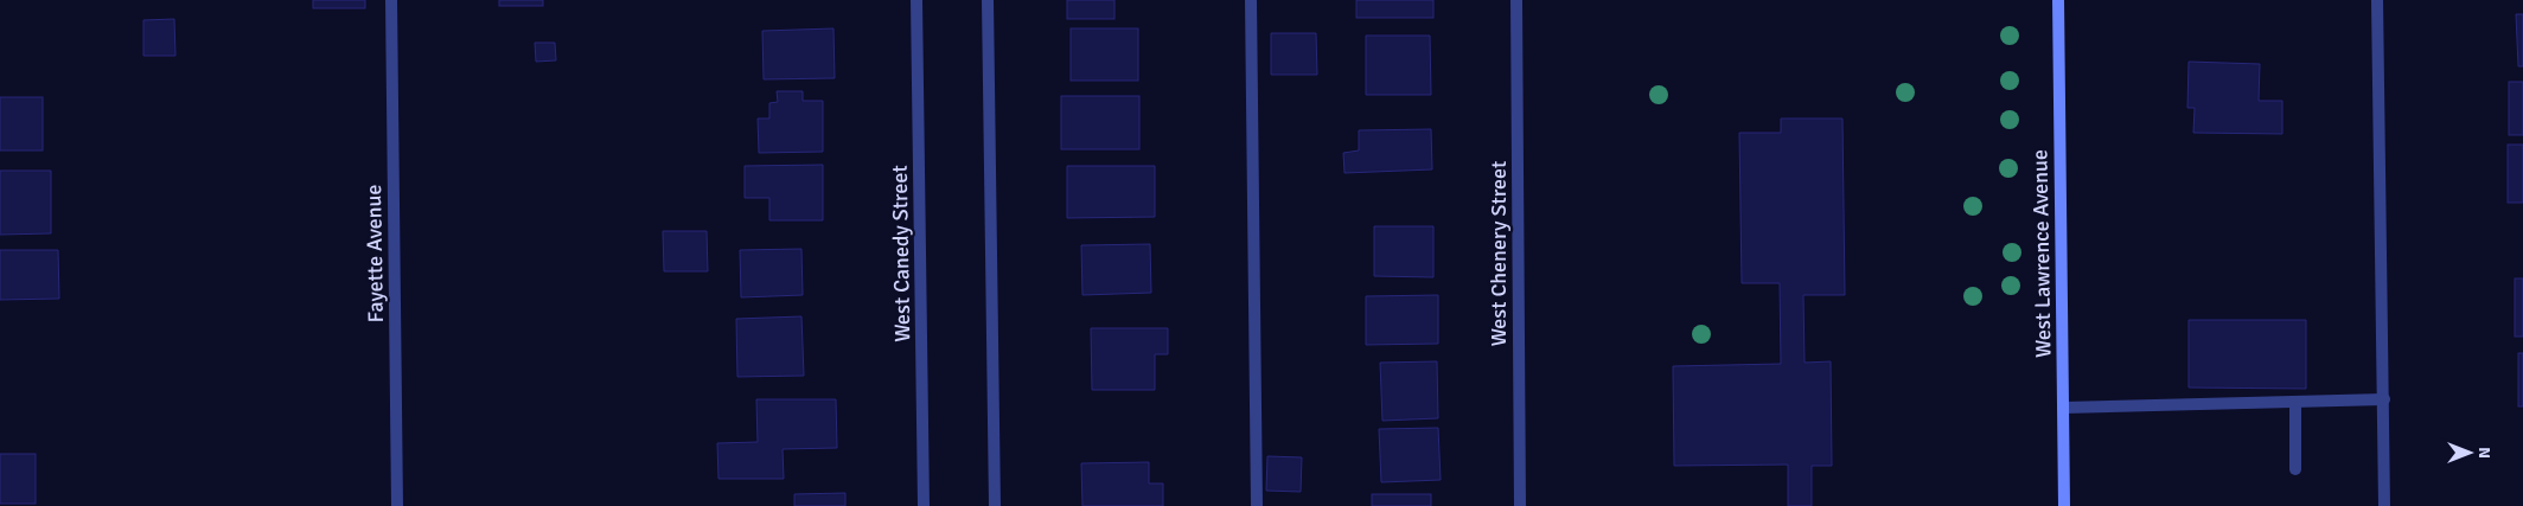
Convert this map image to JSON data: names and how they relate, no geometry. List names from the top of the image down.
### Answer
{
  "streets": {
    "street": [
      "Fayette Avenue",
      "West Canedy Street",
      "West Chenery Street",
      "West Lawrence Avenue"
    ]
  },
  "north": "right"
}
